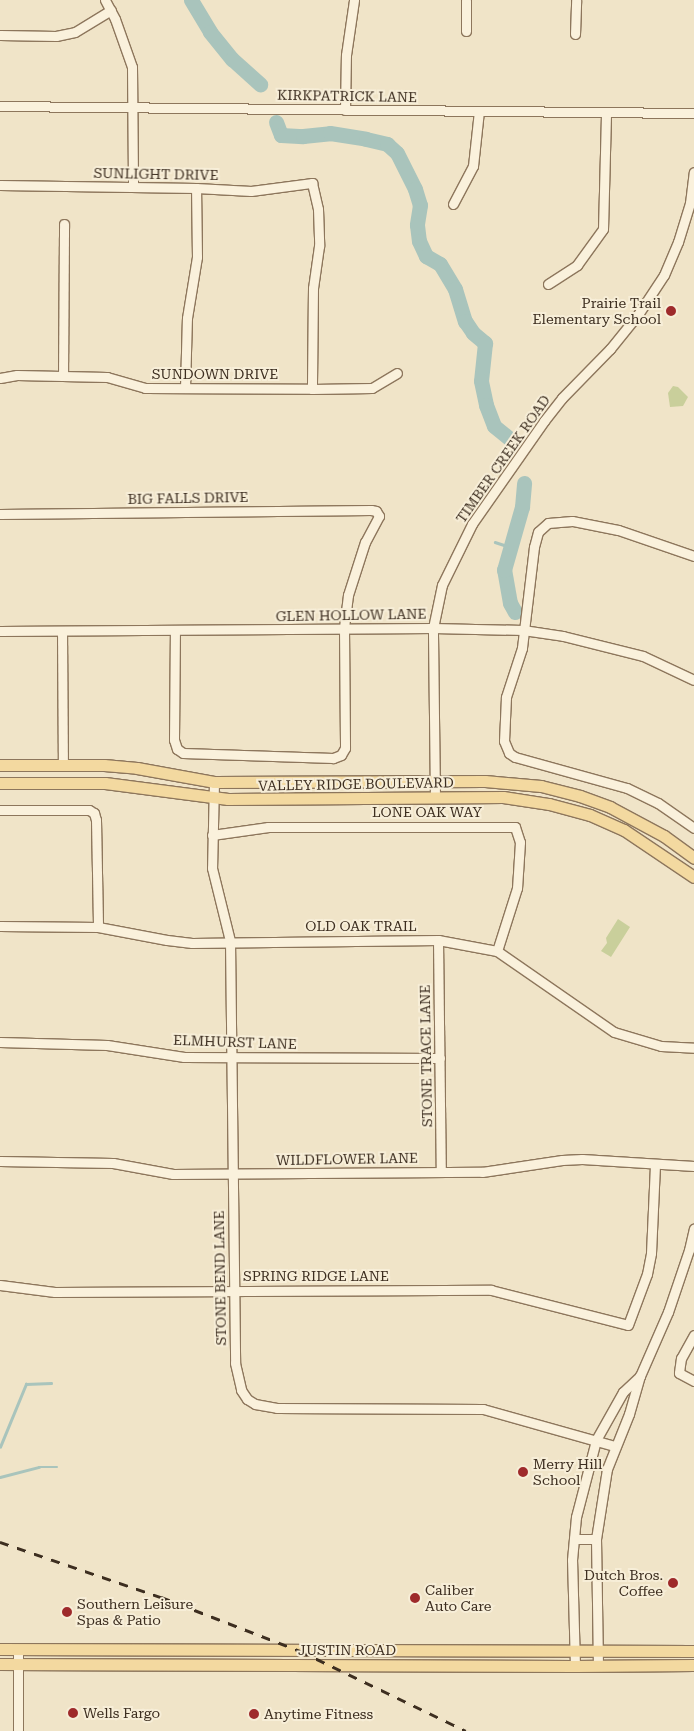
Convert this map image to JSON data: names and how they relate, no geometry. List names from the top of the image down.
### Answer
{
  "streets": {
    "main road": ["VALLEY RIDGE BOULEVARD", "JUSTIN ROAD"],
    "street": [
      "KIRKPATRICK LANE",
      "SUNLIGHT DRIVE",
      "SUNDOWN DRIVE",
      "TIMBER CREEK ROAD",
      "BIG FALLS DRIVE",
      "GLEN HOLLOW LANE",
      "LONE OAK WAY",
      "OLD OAK TRAIL",
      "ELMHURST LANE",
      "STONE TRACE LANE",
      "WILDFLOWER LANE",
      "SPRING RIDGE LANE",
      "STONE BEND LANE"
    ]
  },
  "crossings": [
    ["SUNLIGHT DRIVE", "SUNDOWN DRIVE"],
    ["TIMBER CREEK ROAD", "GLEN HOLLOW LANE"],
    ["TIMBER CREEK ROAD", "VALLEY RIDGE BOULEVARD"],
    ["BIG FALLS DRIVE", "GLEN HOLLOW LANE"],
    ["VALLEY RIDGE BOULEVARD", "STONE BEND LANE"],
    ["LONE OAK WAY", "OLD OAK TRAIL"],
    ["LONE OAK WAY", "STONE BEND LANE"],
    ["OLD OAK TRAIL", "STONE TRACE LANE"],
    ["OLD OAK TRAIL", "STONE BEND LANE"],
    ["ELMHURST LANE", "STONE TRACE LANE"],
    ["ELMHURST LANE", "STONE BEND LANE"],
    ["STONE TRACE LANE", "WILDFLOWER LANE"],
    ["WILDFLOWER LANE", "SPRING RIDGE LANE"],
    ["WILDFLOWER LANE", "STONE BEND LANE"],
    ["SPRING RIDGE LANE", "STONE BEND LANE"]
  ],
  "places": [
    "Prairie Trail Elementary School",
    "Merry Hill School",
    "Dutch Bros. Coffee",
    "Caliber Auto Care",
    "Southern Leisure Spas & Patio",
    "Wells Fargo",
    "Anytime Fitness"
  ]
}
